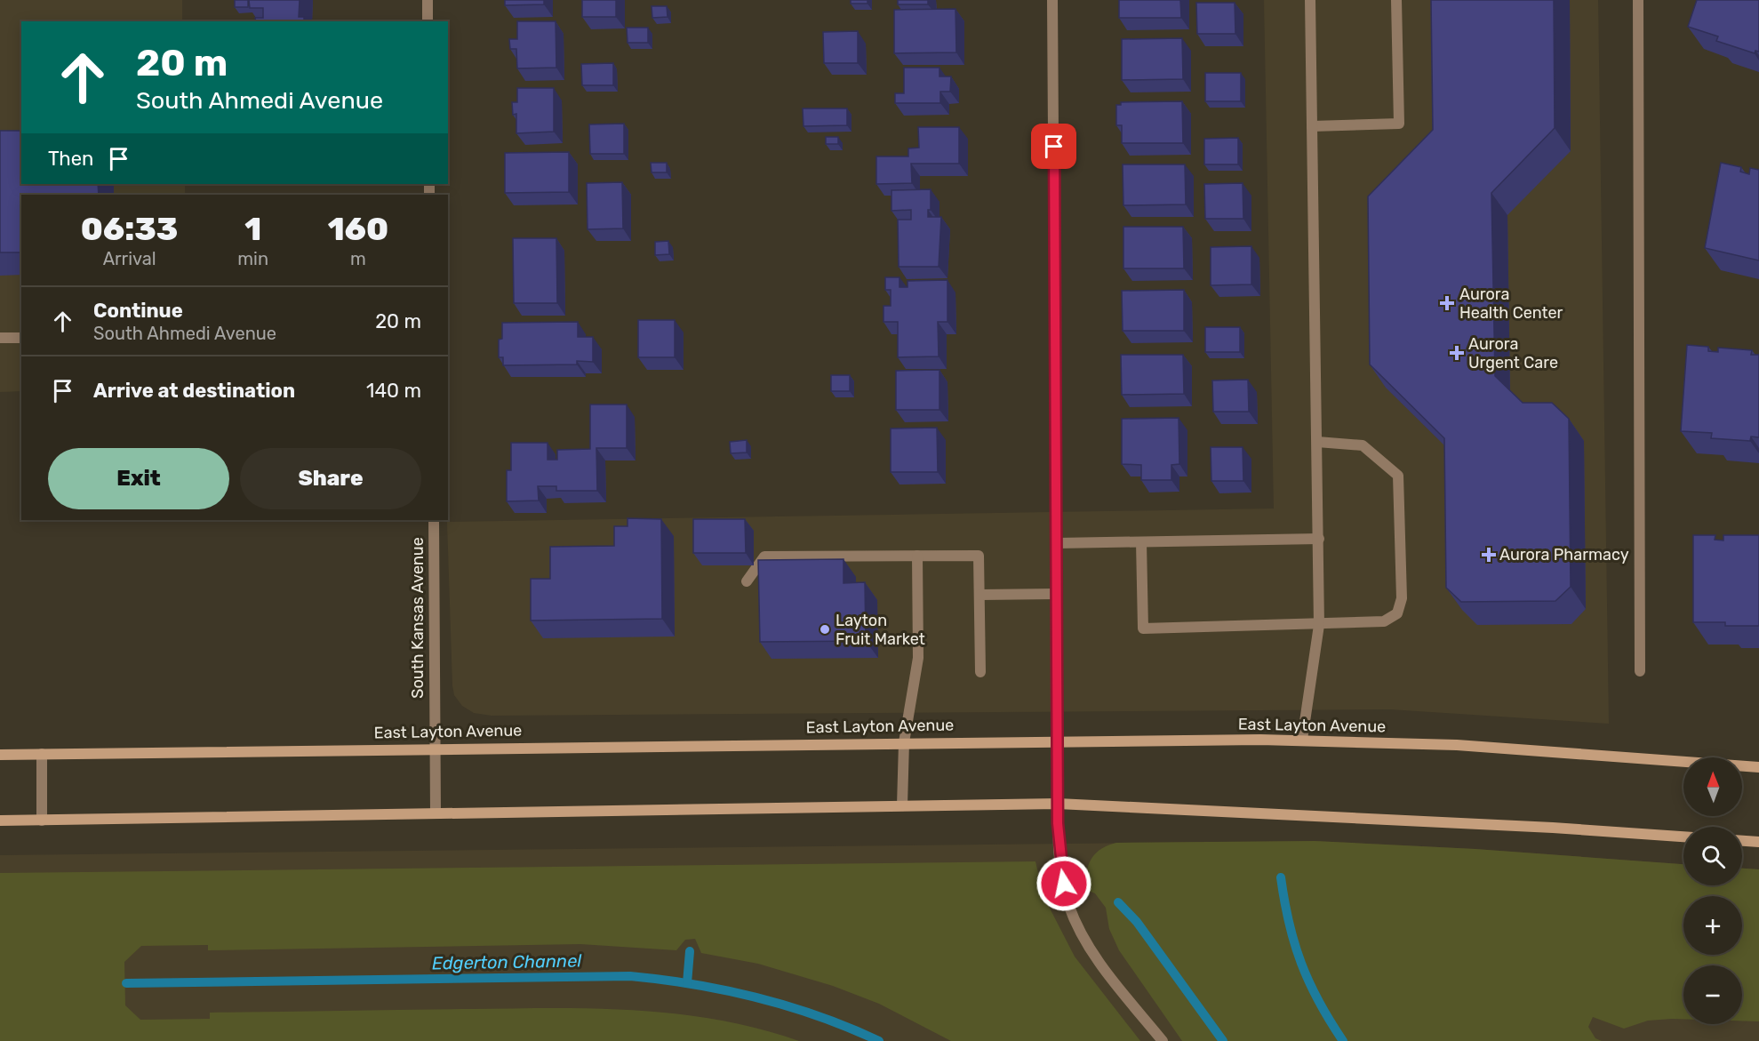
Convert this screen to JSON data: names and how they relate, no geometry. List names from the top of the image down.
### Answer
{
  "streets": {
    "main road": ["East Layton Avenue"],
    "street": ["South Kansas Avenue"]
  },
  "crossings": [
    ["South Kansas Avenue", "East Layton Avenue"]
  ],
  "water": ["Edgerton Channel"],
  "places": {
    "health": ["Aurora Health Center", "Aurora Urgent Care", "Aurora Pharmacy"],
    "other": ["Layton Fruit Market"]
  },
  "north": "top",
  "page": {
    "turn": ["20 m", "South Ahmedi Avenue"],
    "then": "Then",
    "eta": [
      "06:33",
      "Arrival",
      "1",
      "min",
      "160",
      "m"
    ],
    "list": [
      {
        "name": "Continue",
        "note": "South Ahmedi Avenue",
        "value": "20 m"
      },
      {
        "name": "Arrive at destination",
        "value": "140 m"
      }
    ],
    "buttons": ["Exit", "Share"],
    "map_buttons": ["+", "−"]
  }
}
